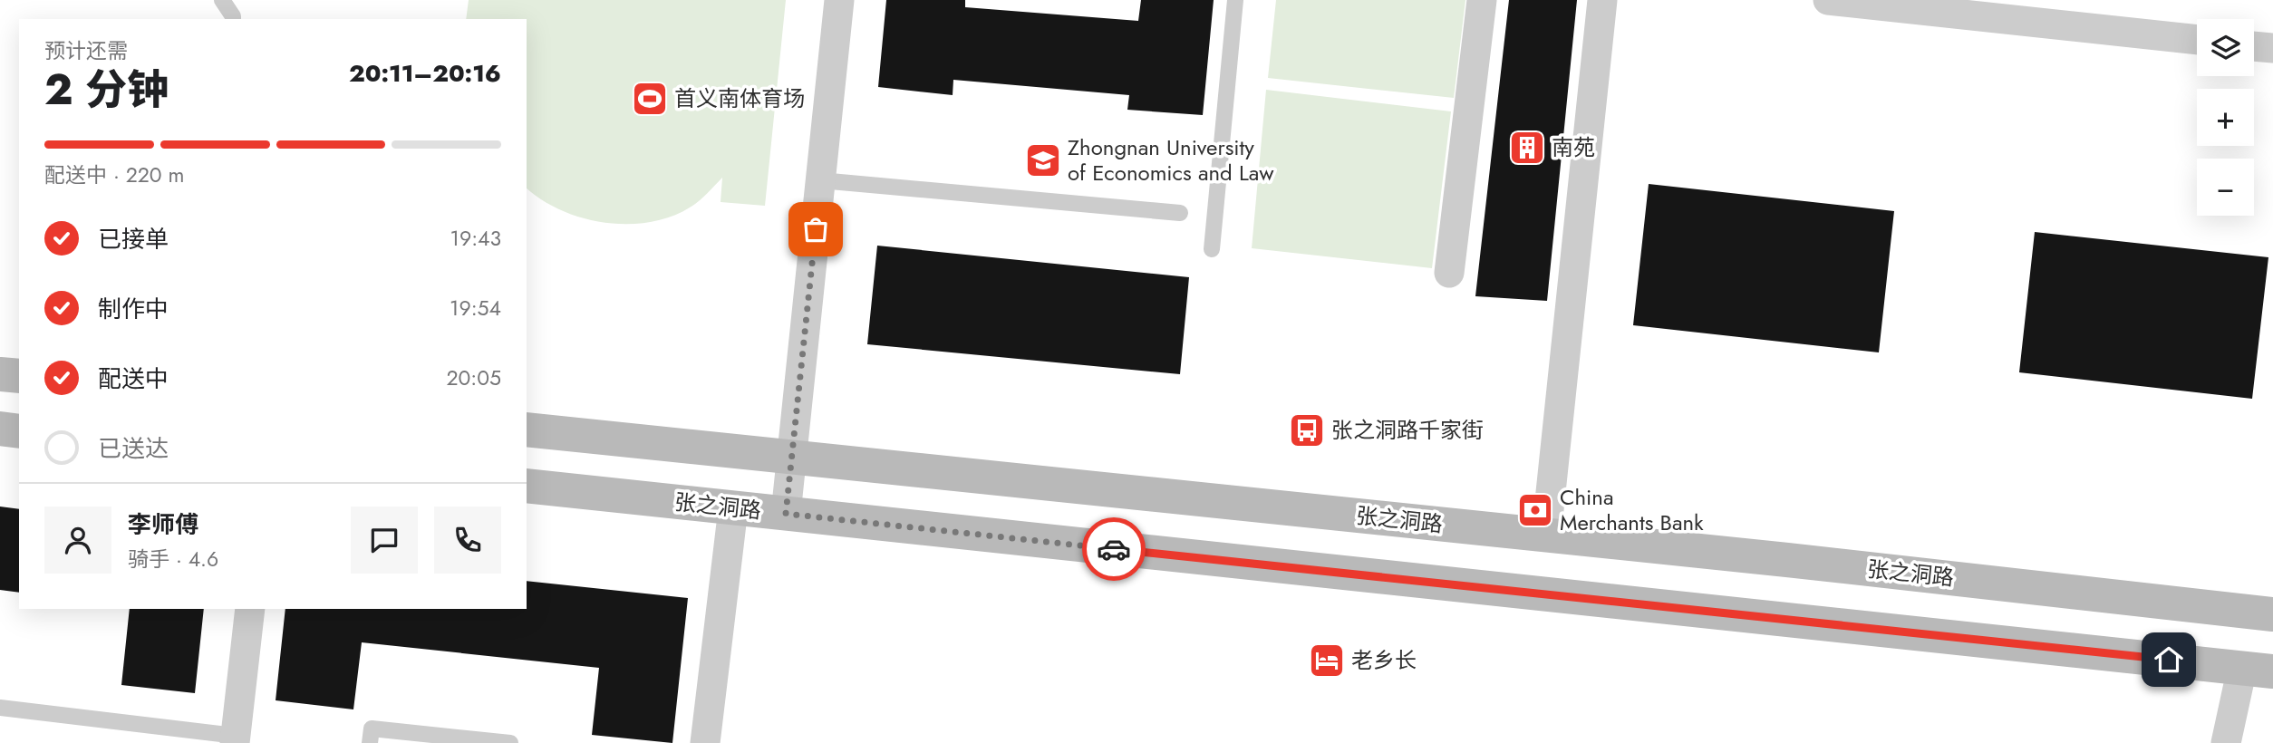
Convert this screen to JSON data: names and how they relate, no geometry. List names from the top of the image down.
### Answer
{
  "streets": {
    "main road": ["张之洞路"]
  },
  "places": {
    "sports": ["首义南体育场"],
    "building": ["南苑"],
    "school or university": ["Zhongnan University of Economics and Law"],
    "bus stop": ["张之洞路千家街"],
    "bank": ["China Merchants Bank"],
    "hotel": ["老乡长"]
  },
  "page": {
    "map_buttons": ["+", "−"],
    "heading": ["2 分钟", "预计还需", "20:11–20:16"],
    "panel": ["李师傅", "骑手 · 4.6"],
    "bar": "配送中 · 220 m",
    "list": [
      ["已接单", "19:43"],
      ["制作中", "19:54"],
      ["配送中", "20:05"],
      "已送达"
    ]
  }
}
